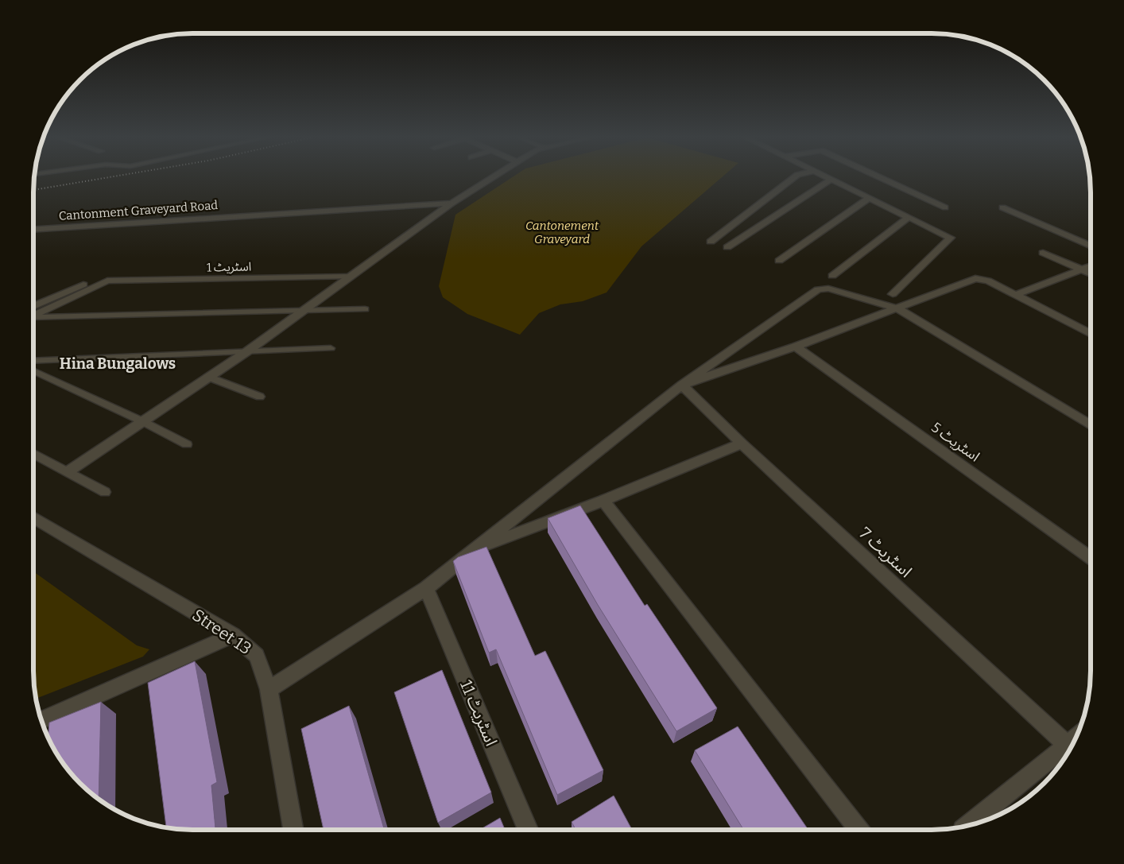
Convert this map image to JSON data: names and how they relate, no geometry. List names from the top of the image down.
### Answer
{
  "streets": {
    "street": [
      "Cantonment Graveyard Road",
      "اسٹریٹ 5",
      "اسٹریٹ 7",
      "Street 13",
      "اسٹریٹ 11"
    ],
    "lane": ["اسٹریٹ 1"]
  },
  "districts": ["Hina Bungalows"],
  "parks": ["Cantonement Graveyard"]
}
